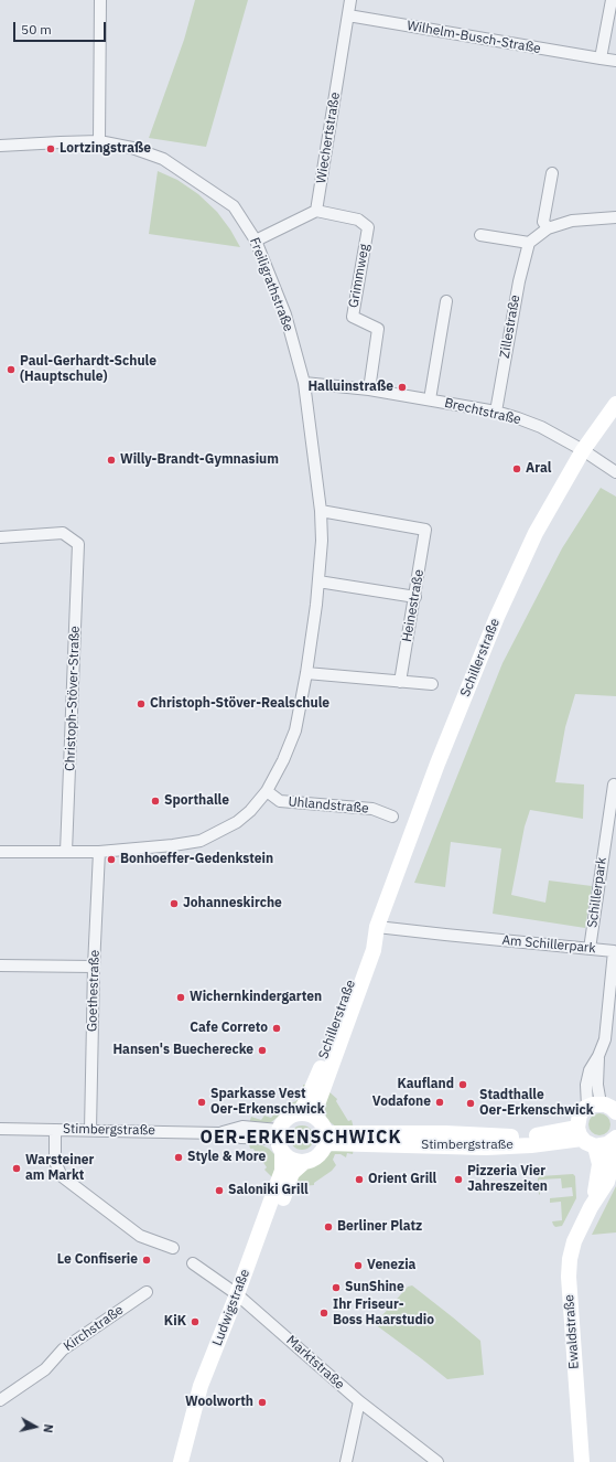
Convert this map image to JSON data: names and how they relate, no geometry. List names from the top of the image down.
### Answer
{
  "streets": {
    "main road": [
      "Schillerstraße",
      "Stimbergstraße",
      "Ludwigstraße",
      "Ewaldstraße"
    ],
    "street": [
      "Wilhelm-Busch-Straße",
      "Wiechertstraße",
      "Grimmweg",
      "Freiligrathstraße",
      "Zillestraße",
      "Brechtstraße",
      "Heinestraße",
      "Christoph-Stöver-Straße",
      "Uhlandstraße",
      "Schillerpark",
      "Am Schillerpark",
      "Goethestraße",
      "Kirchstraße",
      "Marktstraße"
    ]
  },
  "crossings": [
    ["Wilhelm-Busch-Straße", "Wiechertstraße"],
    ["Wiechertstraße", "Grimmweg"],
    ["Grimmweg", "Brechtstraße"],
    ["Freiligrathstraße", "Brechtstraße"],
    ["Freiligrathstraße", "Heinestraße"],
    ["Freiligrathstraße", "Christoph-Stöver-Straße"],
    ["Freiligrathstraße", "Uhlandstraße"],
    ["Freiligrathstraße", "Goethestraße"],
    ["Zillestraße", "Brechtstraße"],
    ["Brechtstraße", "Schillerstraße"],
    ["Schillerstraße", "Am Schillerpark"],
    ["Schillerstraße", "Stimbergstraße"],
    ["Schillerstraße", "Ludwigstraße"],
    ["Schillerpark", "Am Schillerpark"],
    ["Goethestraße", "Stimbergstraße"],
    ["Stimbergstraße", "Ludwigstraße"],
    ["Stimbergstraße", "Ewaldstraße"],
    ["Ludwigstraße", "Marktstraße"]
  ],
  "districts": ["OER-ERKENSCHWICK"],
  "places": [
    "Lortzingstraße",
    "Paul-Gerhardt-Schule (Hauptschule)",
    "Halluinstraße",
    "Willy-Brandt-Gymnasium",
    "Aral",
    "Christoph-Stöver-Realschule",
    "Sporthalle",
    "Bonhoeffer-Gedenkstein",
    "Johanneskirche",
    "Wichernkindergarten",
    "Cafe Correto",
    "Hansen's Buecherecke",
    "Kaufland",
    "Sparkasse Vest Oer-Erkenschwick",
    "Vodafone",
    "Stadthalle Oer-Erkenschwick",
    "Style & More",
    "Warsteiner am Markt",
    "Orient Grill",
    "Pizzeria Vier Jahreszeiten",
    "Saloniki Grill",
    "Berliner Platz",
    "Le Confiserie",
    "Venezia",
    "SunShine",
    "Ihr Friseur- Boss Haarstudio",
    "KiK",
    "Woolworth"
  ],
  "scale_bar": "50 m",
  "north": "right"
}
